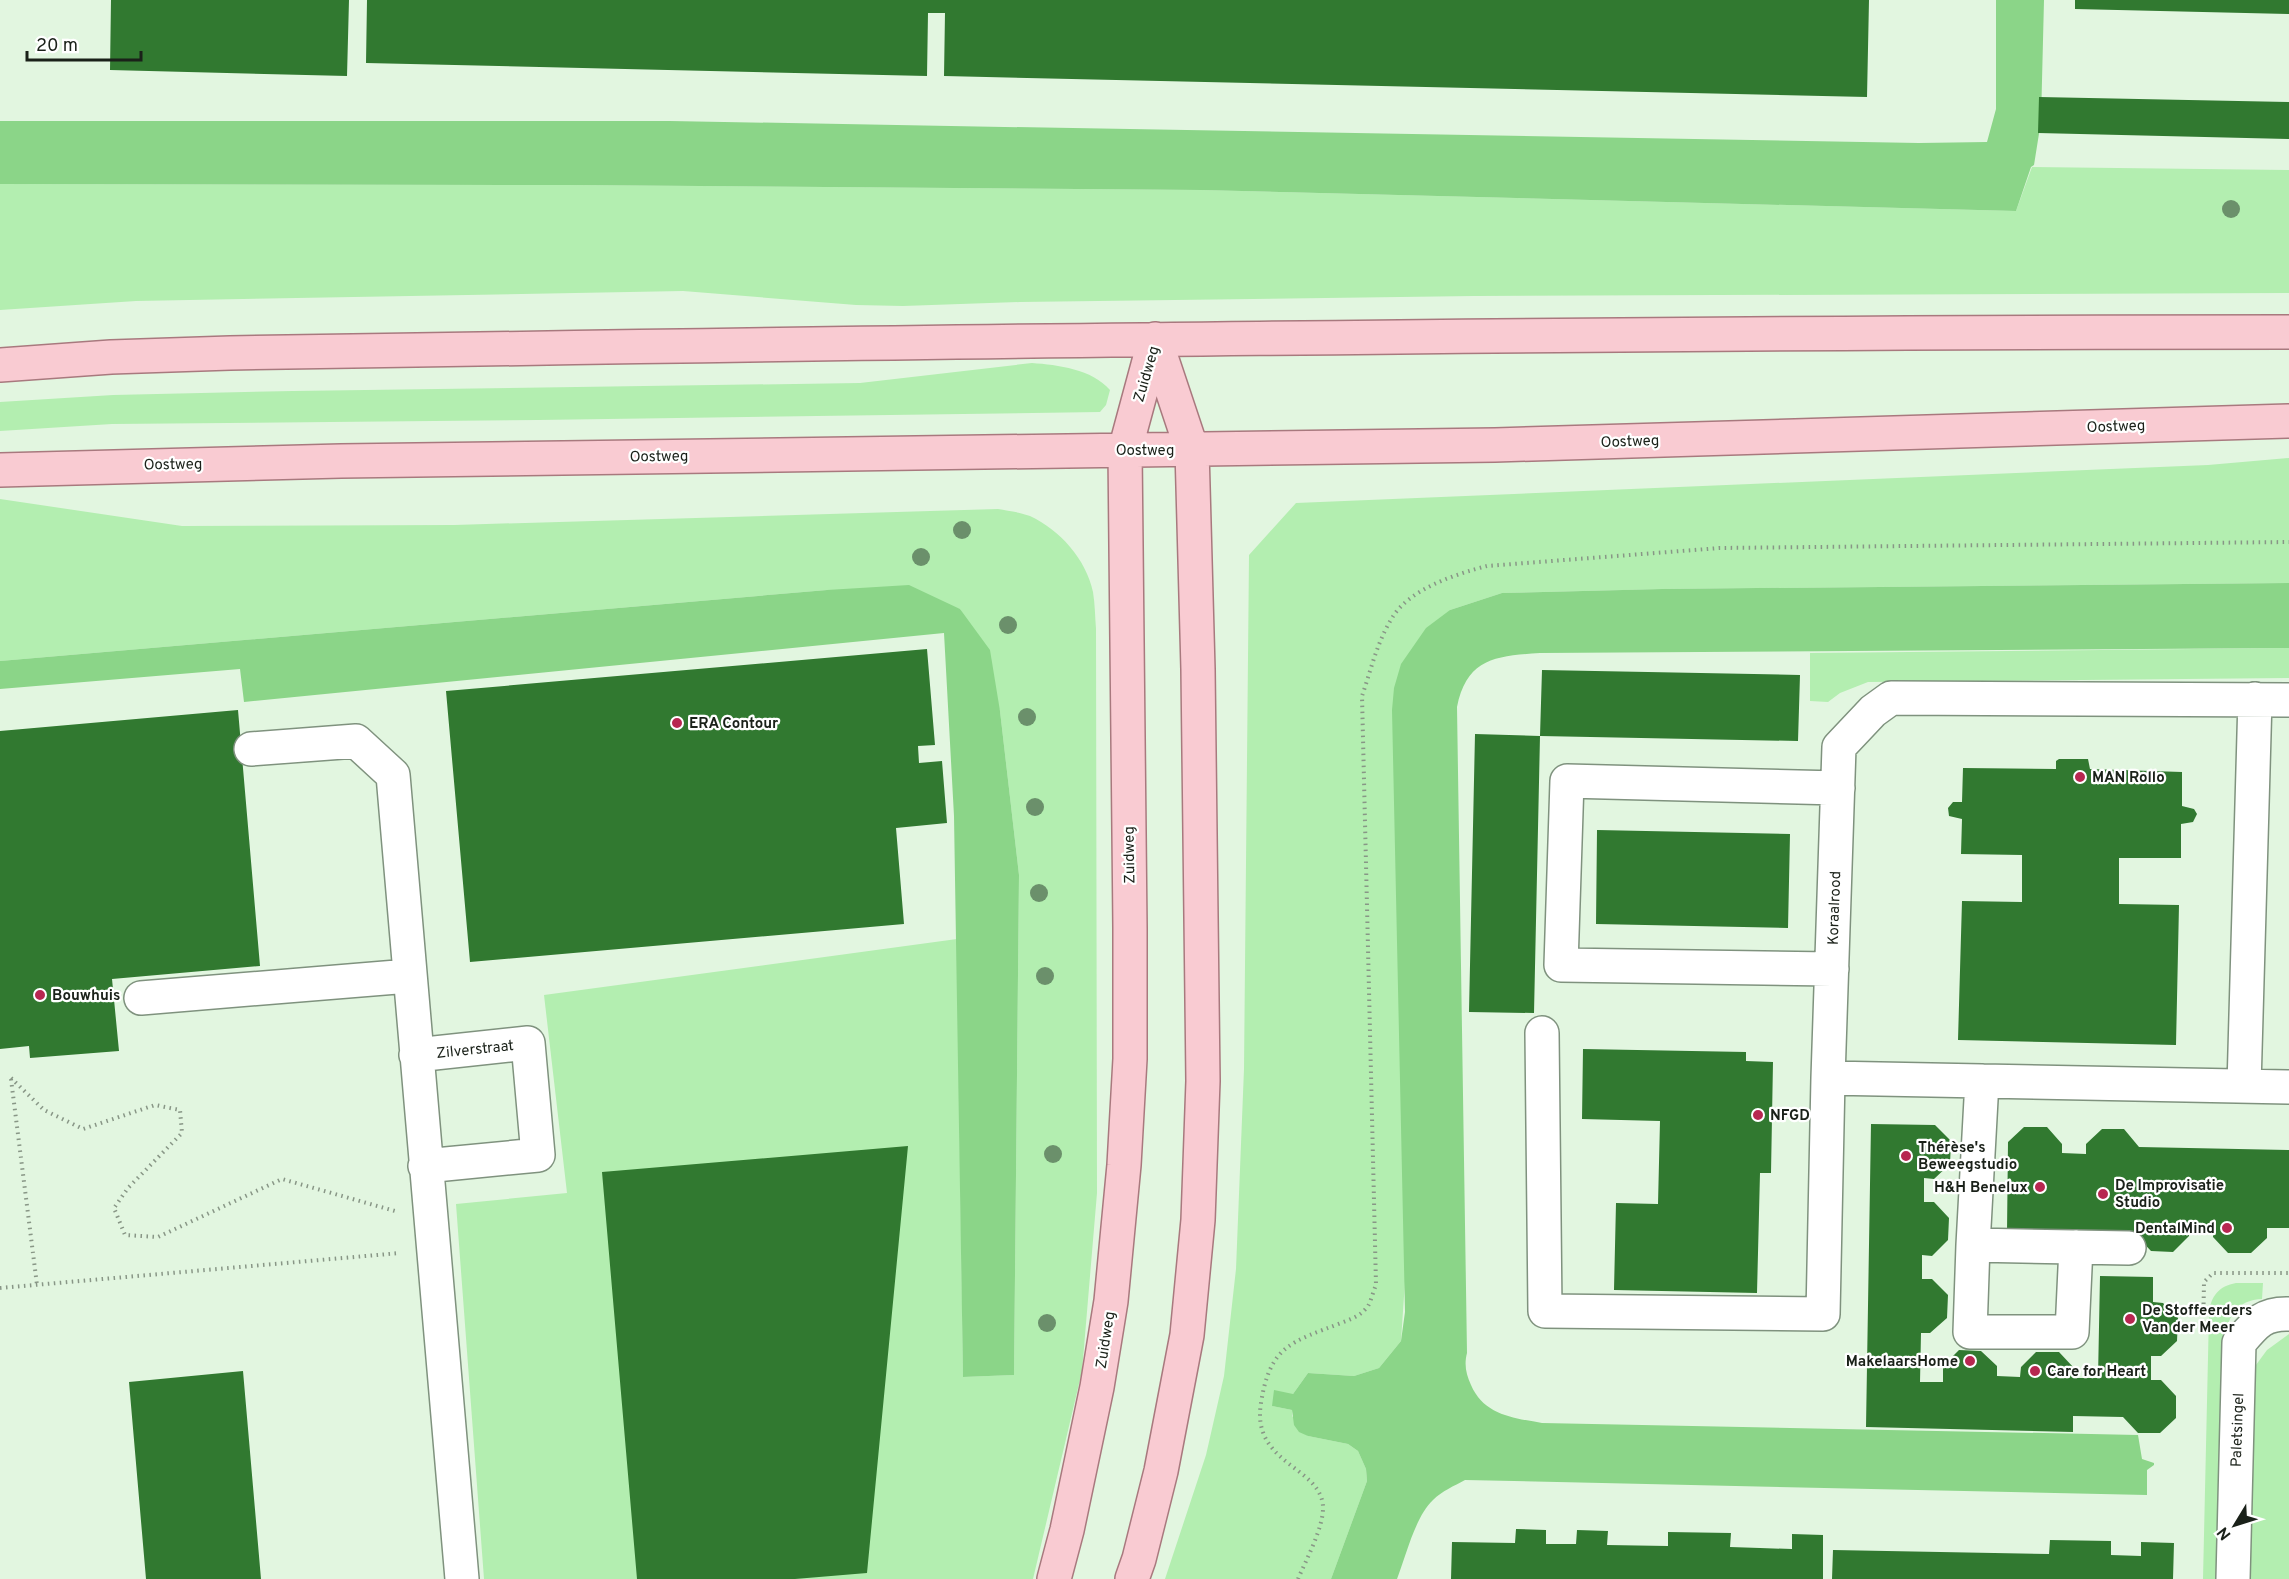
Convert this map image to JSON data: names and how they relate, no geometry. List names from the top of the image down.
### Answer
{
  "streets": {
    "main road": ["Zuidweg", "Oostweg"],
    "street": ["Koraalrood", "Zilverstraat", "Paletsingel"]
  },
  "crossings": [
    ["Zuidweg", "Oostweg"]
  ],
  "places": [
    "ERA Contour",
    "MAN Rollo",
    "Bouwhuis",
    "NFGD",
    "Thérèse's Beweegstudio",
    "H&H Benelux",
    "De Improvisatie Studio",
    "DentalMind",
    "De Stoffeerders Van der Meer",
    "MakelaarsHome",
    "Care for Heart"
  ],
  "scale_bar": "20 m",
  "north": "bottom left"
}
